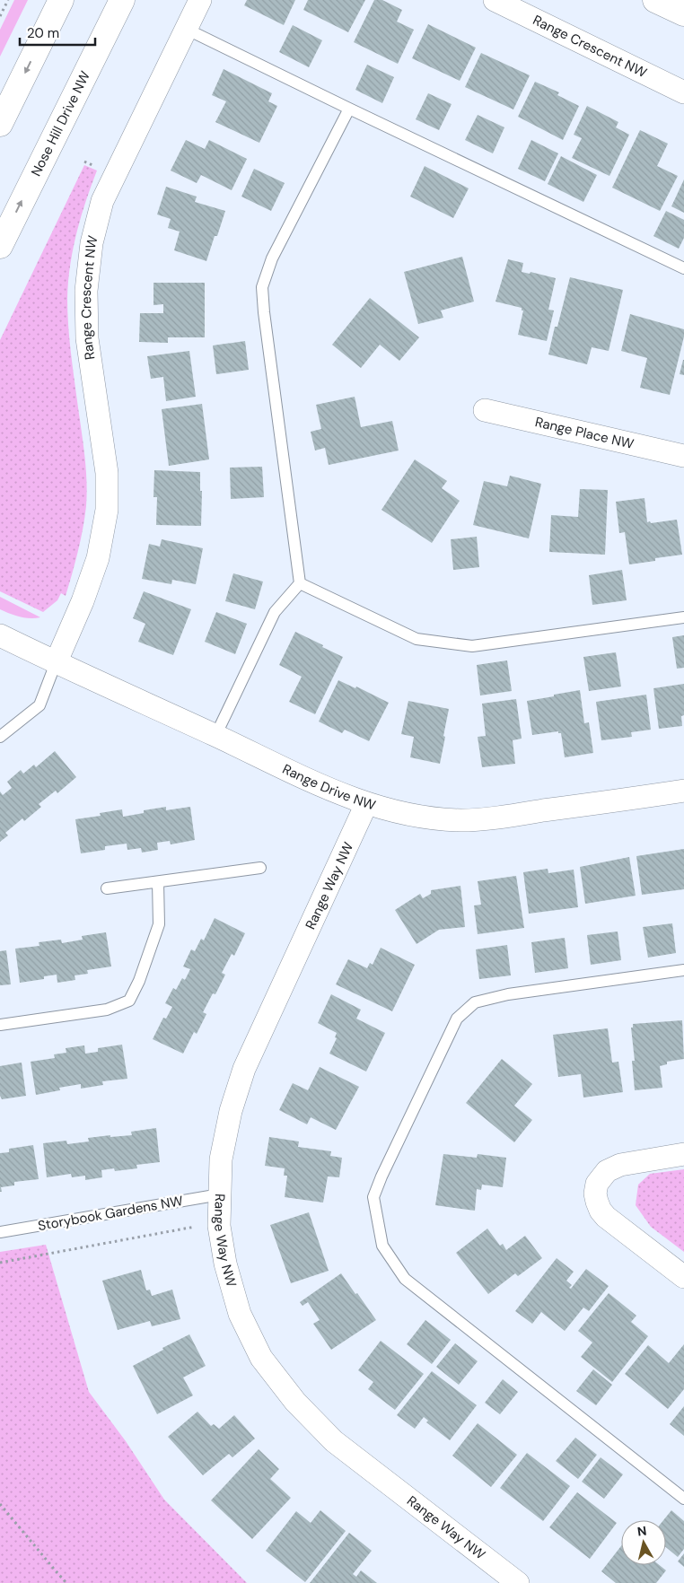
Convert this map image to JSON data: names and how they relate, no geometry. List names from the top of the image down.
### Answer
{
  "streets": {
    "main road": ["Nose Hill Drive NW"],
    "street": [
      "Range Crescent NW",
      "Range Place NW",
      "Range Drive NW",
      "Range Way NW"
    ],
    "lane": ["Storybook Gardens NW"]
  },
  "crossings": [
    ["Range Crescent NW", "Range Drive NW"],
    ["Range Drive NW", "Range Way NW"],
    ["Range Way NW", "Storybook Gardens NW"]
  ],
  "scale_bar": "20 m",
  "north": "top"
}
